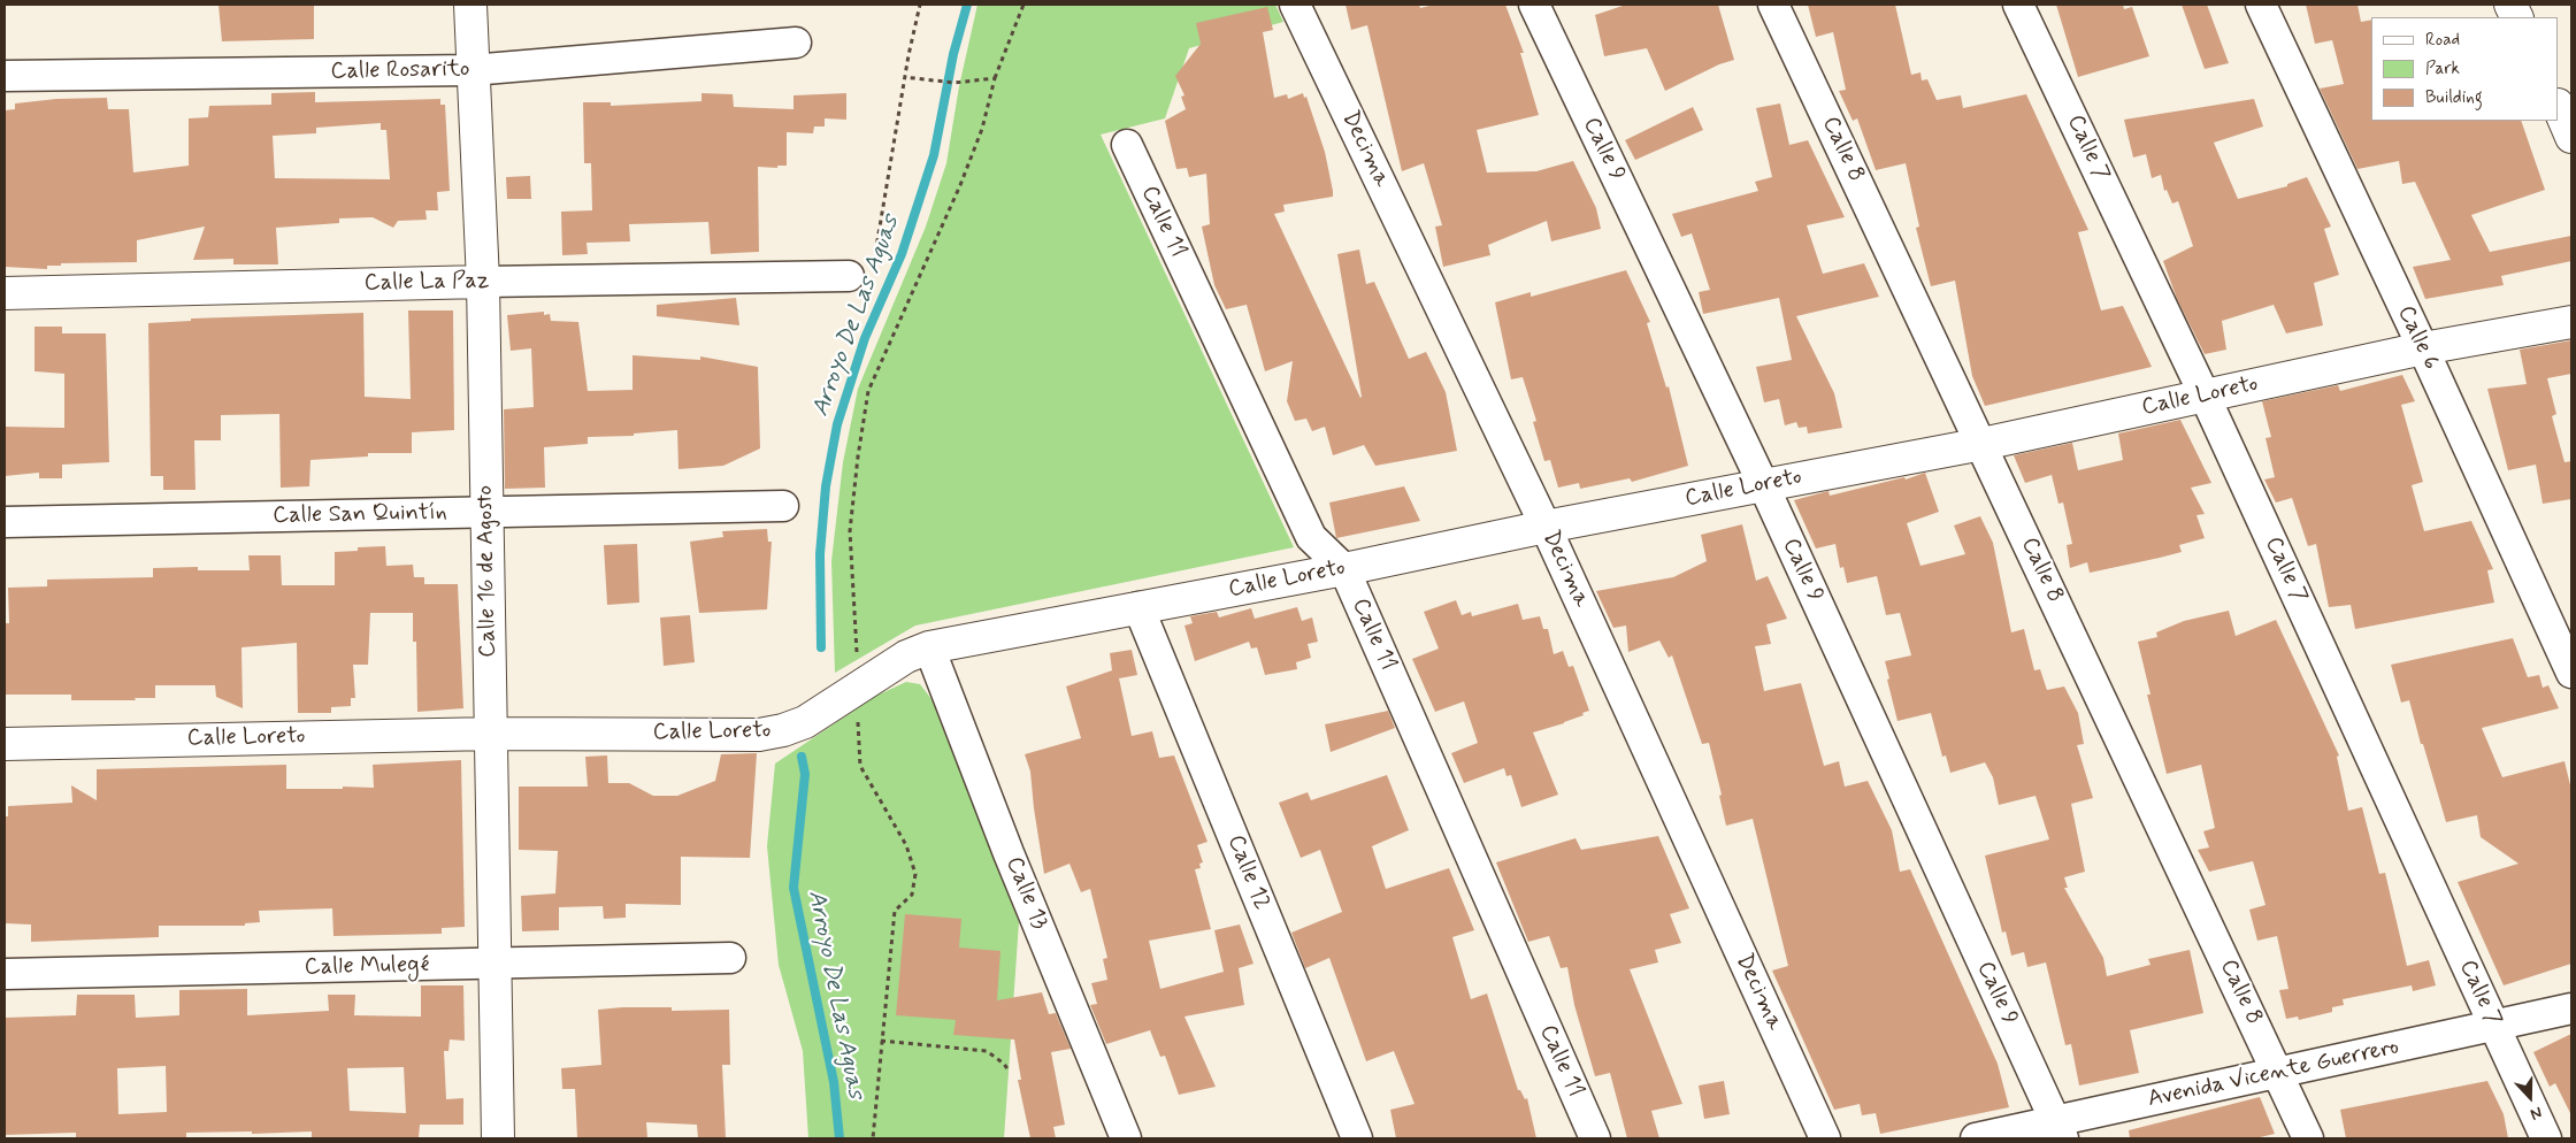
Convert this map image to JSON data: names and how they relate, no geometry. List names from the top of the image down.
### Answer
{
  "streets": {
    "street": [
      "Calle Rosarito",
      "Calle 7",
      "Decima",
      "Calle 9",
      "Calle 8",
      "Calle 11",
      "Calle La Paz",
      "Calle 6",
      "Calle Loreto",
      "Calle San Quintín",
      "Calle 16 de Agosto",
      "Calle 12",
      "Calle 13",
      "Calle Mulegé",
      "Avenida Vicente Guerrero"
    ]
  },
  "crossings": [
    ["Calle Rosarito", "Calle 16 de Agosto"],
    ["Calle 7", "Calle Loreto"],
    ["Calle 7", "Avenida Vicente Guerrero"],
    ["Decima", "Calle Loreto"],
    ["Calle 9", "Calle Loreto"],
    ["Calle 9", "Avenida Vicente Guerrero"],
    ["Calle 8", "Calle Loreto"],
    ["Calle 8", "Avenida Vicente Guerrero"],
    ["Calle 11", "Calle Loreto"],
    ["Calle La Paz", "Calle 16 de Agosto"],
    ["Calle 6", "Calle Loreto"],
    ["Calle Loreto", "Calle 16 de Agosto"],
    ["Calle Loreto", "Calle 12"],
    ["Calle Loreto", "Calle 13"],
    ["Calle San Quintín", "Calle 16 de Agosto"],
    ["Calle 16 de Agosto", "Calle Mulegé"]
  ],
  "water": ["Arroyo De Las Aguas"],
  "legend": ["Road", "Park", "Building"],
  "north": "bottom"
}
